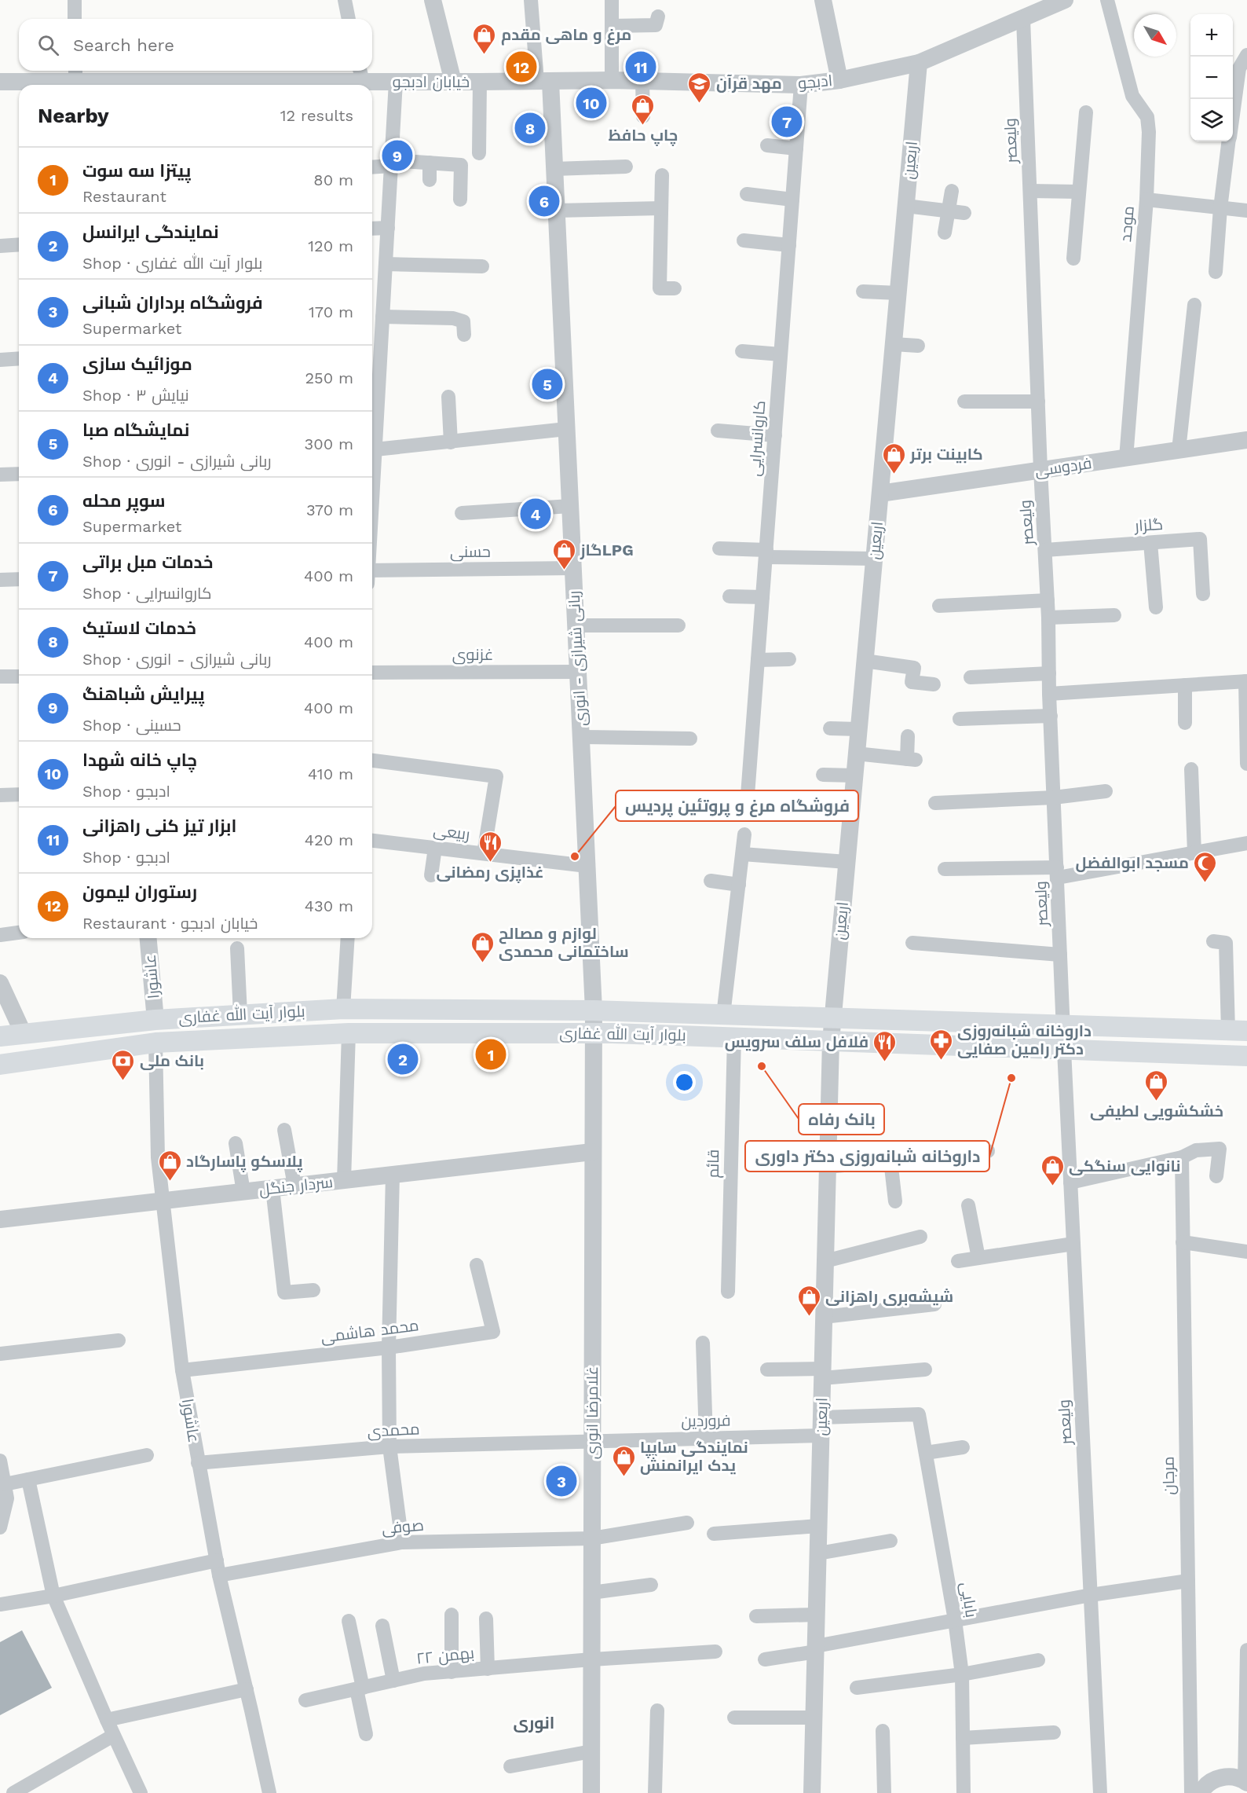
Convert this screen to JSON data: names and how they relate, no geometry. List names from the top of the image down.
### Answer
{
  "streets": {
    "main road": ["بلوار آیت الله غفاری"],
    "street": [
      "خیابان ادبجو",
      "ادبجو",
      "ولیعصر",
      "اربعین",
      "موحد",
      "کاروانسرایی",
      "فردوسی",
      "گلزار",
      "حسنی",
      "غزنوی",
      "ربانی شیرازی - انوری",
      "ربیعی",
      "عاشورا",
      "قائم",
      "سردار جنگل",
      "محمد هاشمی",
      "غلامرضا انوری",
      "فروردین",
      "محمدی",
      "مرجان",
      "صوفی",
      "بابایی",
      "۲۲ بهمن"
    ]
  },
  "crossings": [
    ["خیابان ادبجو", "ادبجو"],
    ["خیابان ادبجو", "ربانی شیرازی - انوری"],
    ["ادبجو", "ولیعصر"],
    ["ادبجو", "اربعین"],
    ["ادبجو", "کاروانسرایی"],
    ["ادبجو", "ربانی شیرازی - انوری"],
    ["ولیعصر", "فردوسی"],
    ["ولیعصر", "گلزار"],
    ["ولیعصر", "بلوار آیت الله غفاری"],
    ["اربعین", "فردوسی"],
    ["اربعین", "بلوار آیت الله غفاری"],
    ["اربعین", "فروردین"],
    ["اربعین", "بابایی"],
    ["موحد", "فردوسی"],
    ["حسنی", "ربانی شیرازی - انوری"],
    ["غزنوی", "ربانی شیرازی - انوری"],
    ["ربانی شیرازی - انوری", "ربیعی"],
    ["ربانی شیرازی - انوری", "بلوار آیت الله غفاری"],
    ["ربانی شیرازی - انوری", "غلامرضا انوری"],
    ["عاشورا", "بلوار آیت الله غفاری"],
    ["عاشورا", "سردار جنگل"],
    ["عاشورا", "محمد هاشمی"],
    ["عاشورا", "محمدی"],
    ["عاشورا", "صوفی"],
    ["بلوار آیت الله غفاری", "قائم"],
    ["بلوار آیت الله غفاری", "غلامرضا انوری"],
    ["سردار جنگل", "غلامرضا انوری"],
    ["غلامرضا انوری", "فروردین"],
    ["غلامرضا انوری", "محمدی"],
    ["غلامرضا انوری", "صوفی"],
    ["غلامرضا انوری", "۲۲ بهمن"],
    ["فروردین", "محمدی"]
  ],
  "districts": ["انوری"],
  "places": {
    "shop": [
      "مرغ و ماهی مقدم",
      "چاپ حافظ",
      "کابینت برتر",
      "گازLPG",
      "لوازم و مصالح ساختمانی محمدی",
      "خشکشویی لطیفی",
      "پلاسکو پاسارگاد",
      "نانوایی سنگکی",
      "شیشه‌بری راهزانی",
      "نمایندگی سایپا یدک ایرانمنش"
    ],
    "school or university": ["مهد قرآن"],
    "other": ["فروشگاه مرغ و پروتئین پردیس", "بانک رفاه", "داروخانه شبانه‌روزی دکتر داوری"],
    "restaurant": ["غذاپزی رمضانی", "فلافل سلف سرویس"],
    "mosque": ["مسجد ابوالفضل"],
    "pharmacy": ["داروخانه شبانه‌روزی دکتر رامین صفایی"],
    "bank": ["بانک ملی"]
  },
  "north": "bottom right",
  "page": {
    "map_buttons": ["+", "−"],
    "search": "Search here",
    "pins": [
      "11",
      "12",
      "10",
      "7",
      "8",
      "9",
      "6",
      "5",
      "4",
      "1",
      "2",
      "3"
    ],
    "heading": ["Nearby", "12 results"],
    "list": [
      {
        "mark": "1",
        "name": "پیتزا سه سوت",
        "note": "Restaurant",
        "value": "80 m"
      },
      {
        "mark": "2",
        "name": "نمایندگی ایرانسل",
        "note": "Shop · بلوار آیت الله غفاری",
        "value": "120 m"
      },
      {
        "mark": "3",
        "name": "فروشگاه برداران شبانی",
        "note": "Supermarket",
        "value": "170 m"
      },
      {
        "mark": "4",
        "name": "موزائیک سازی",
        "note": "Shop · نیایش ۳",
        "value": "250 m"
      },
      {
        "mark": "5",
        "name": "نمایشگاه صبا",
        "note": "Shop · ربانی شیرازی - انوری",
        "value": "300 m"
      },
      {
        "mark": "6",
        "name": "سوپر محله",
        "note": "Supermarket",
        "value": "370 m"
      },
      {
        "mark": "7",
        "name": "خدمات مبل براتی",
        "note": "Shop · کاروانسرایی",
        "value": "400 m"
      },
      {
        "mark": "8",
        "name": "خدمات لاستیک",
        "note": "Shop · ربانی شیرازی - انوری",
        "value": "400 m"
      },
      {
        "mark": "9",
        "name": "پیرایش شباهنگ",
        "note": "Shop · حسینی",
        "value": "400 m"
      },
      {
        "mark": "10",
        "name": "چاپ خانه شهدا",
        "note": "Shop · ادبجو",
        "value": "410 m"
      },
      {
        "mark": "11",
        "name": "ابزار تیز کنی راهزانی",
        "note": "Shop · ادبجو",
        "value": "420 m"
      },
      {
        "mark": "12",
        "name": "رستوران لیمون",
        "note": "Restaurant · خیابان ادبجو",
        "value": "430 m"
      }
    ]
  }
}
